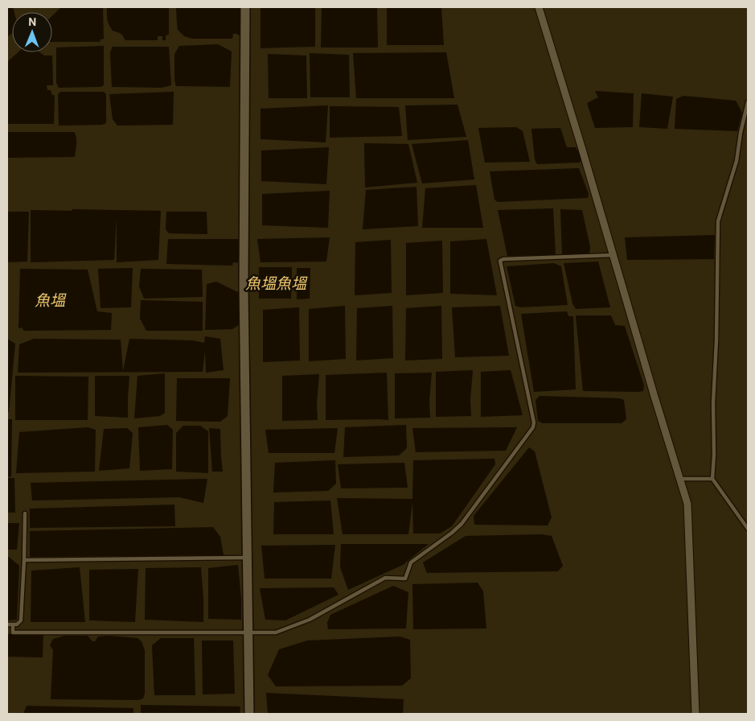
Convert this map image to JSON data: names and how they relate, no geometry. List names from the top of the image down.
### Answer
{
  "water": ["魚塭魚塭", "魚塭"],
  "north": "top"
}
